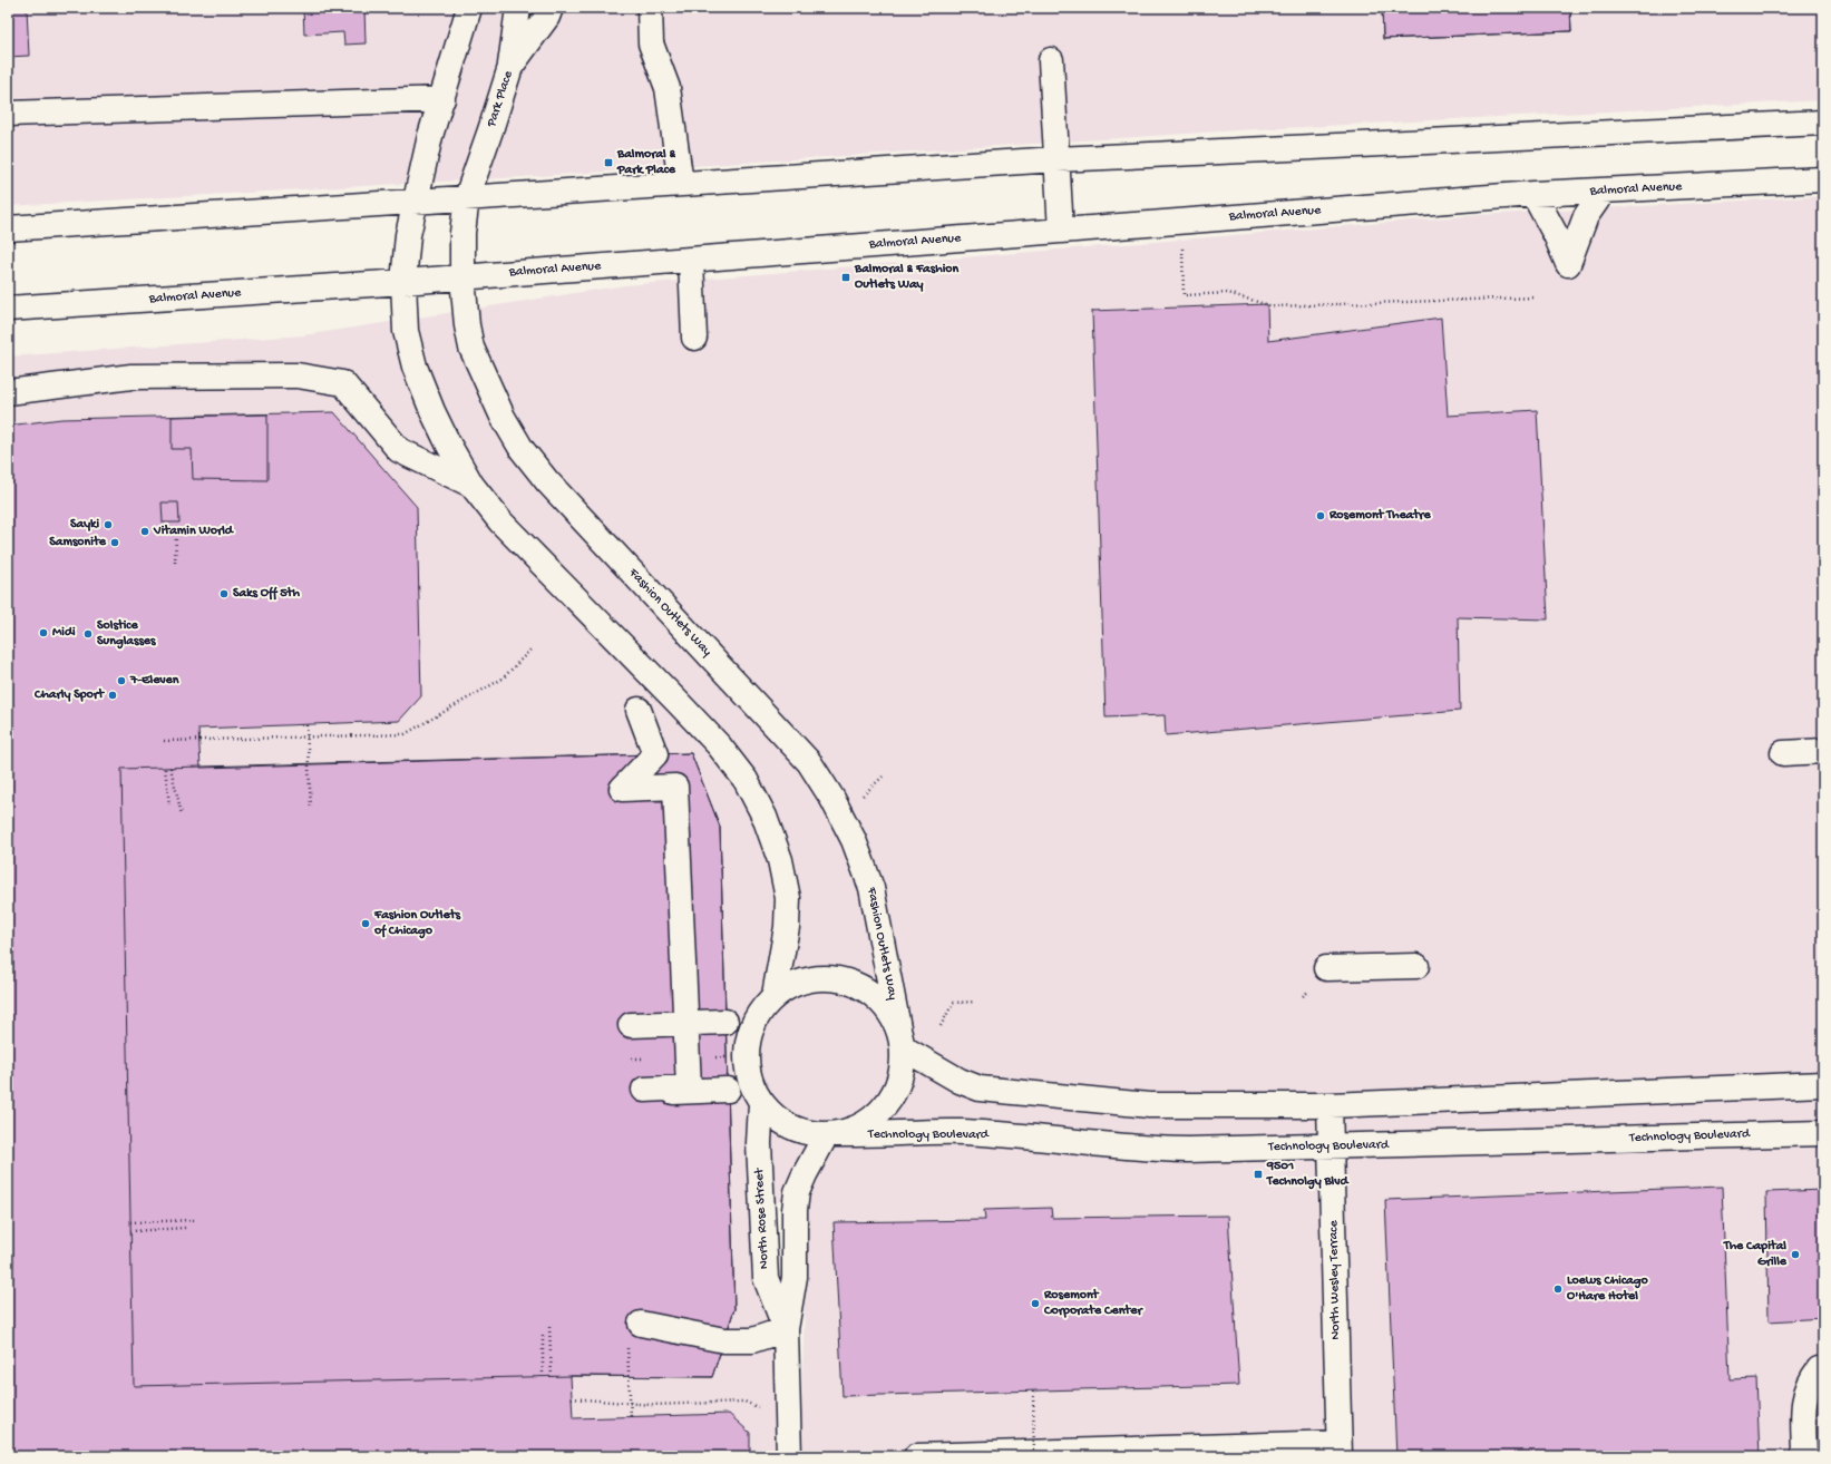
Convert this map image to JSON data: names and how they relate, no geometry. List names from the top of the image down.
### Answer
{
  "streets": {
    "street": [
      "Park Place",
      "Balmoral Avenue",
      "Fashion Outlets Way",
      "Technology Boulevard",
      "North Rose Street",
      "North Wesley Terrace"
    ]
  },
  "crossings": [
    ["Park Place", "Fashion Outlets Way"],
    ["Balmoral Avenue", "Fashion Outlets Way"],
    ["Fashion Outlets Way", "Technology Boulevard"],
    ["Fashion Outlets Way", "North Rose Street"],
    ["Technology Boulevard", "North Rose Street"],
    ["Technology Boulevard", "North Wesley Terrace"]
  ],
  "places": {
    "transit": ["Balmoral & Park Place", "Balmoral & Fashion Outlets Way", "9501 Technolgy Blvd"],
    "other": [
      "Rosemont Theatre",
      "Sayki",
      "Vitamin World",
      "Samsonite",
      "Saks Off 5th",
      "Midi",
      "Solstice Sunglasses",
      "7-Eleven",
      "Charly Sport",
      "Fashion Outlets of Chicago",
      "The Capital Grille",
      "Loews Chicago O'Hare Hotel",
      "Rosemont Corporate Center"
    ]
  }
}
